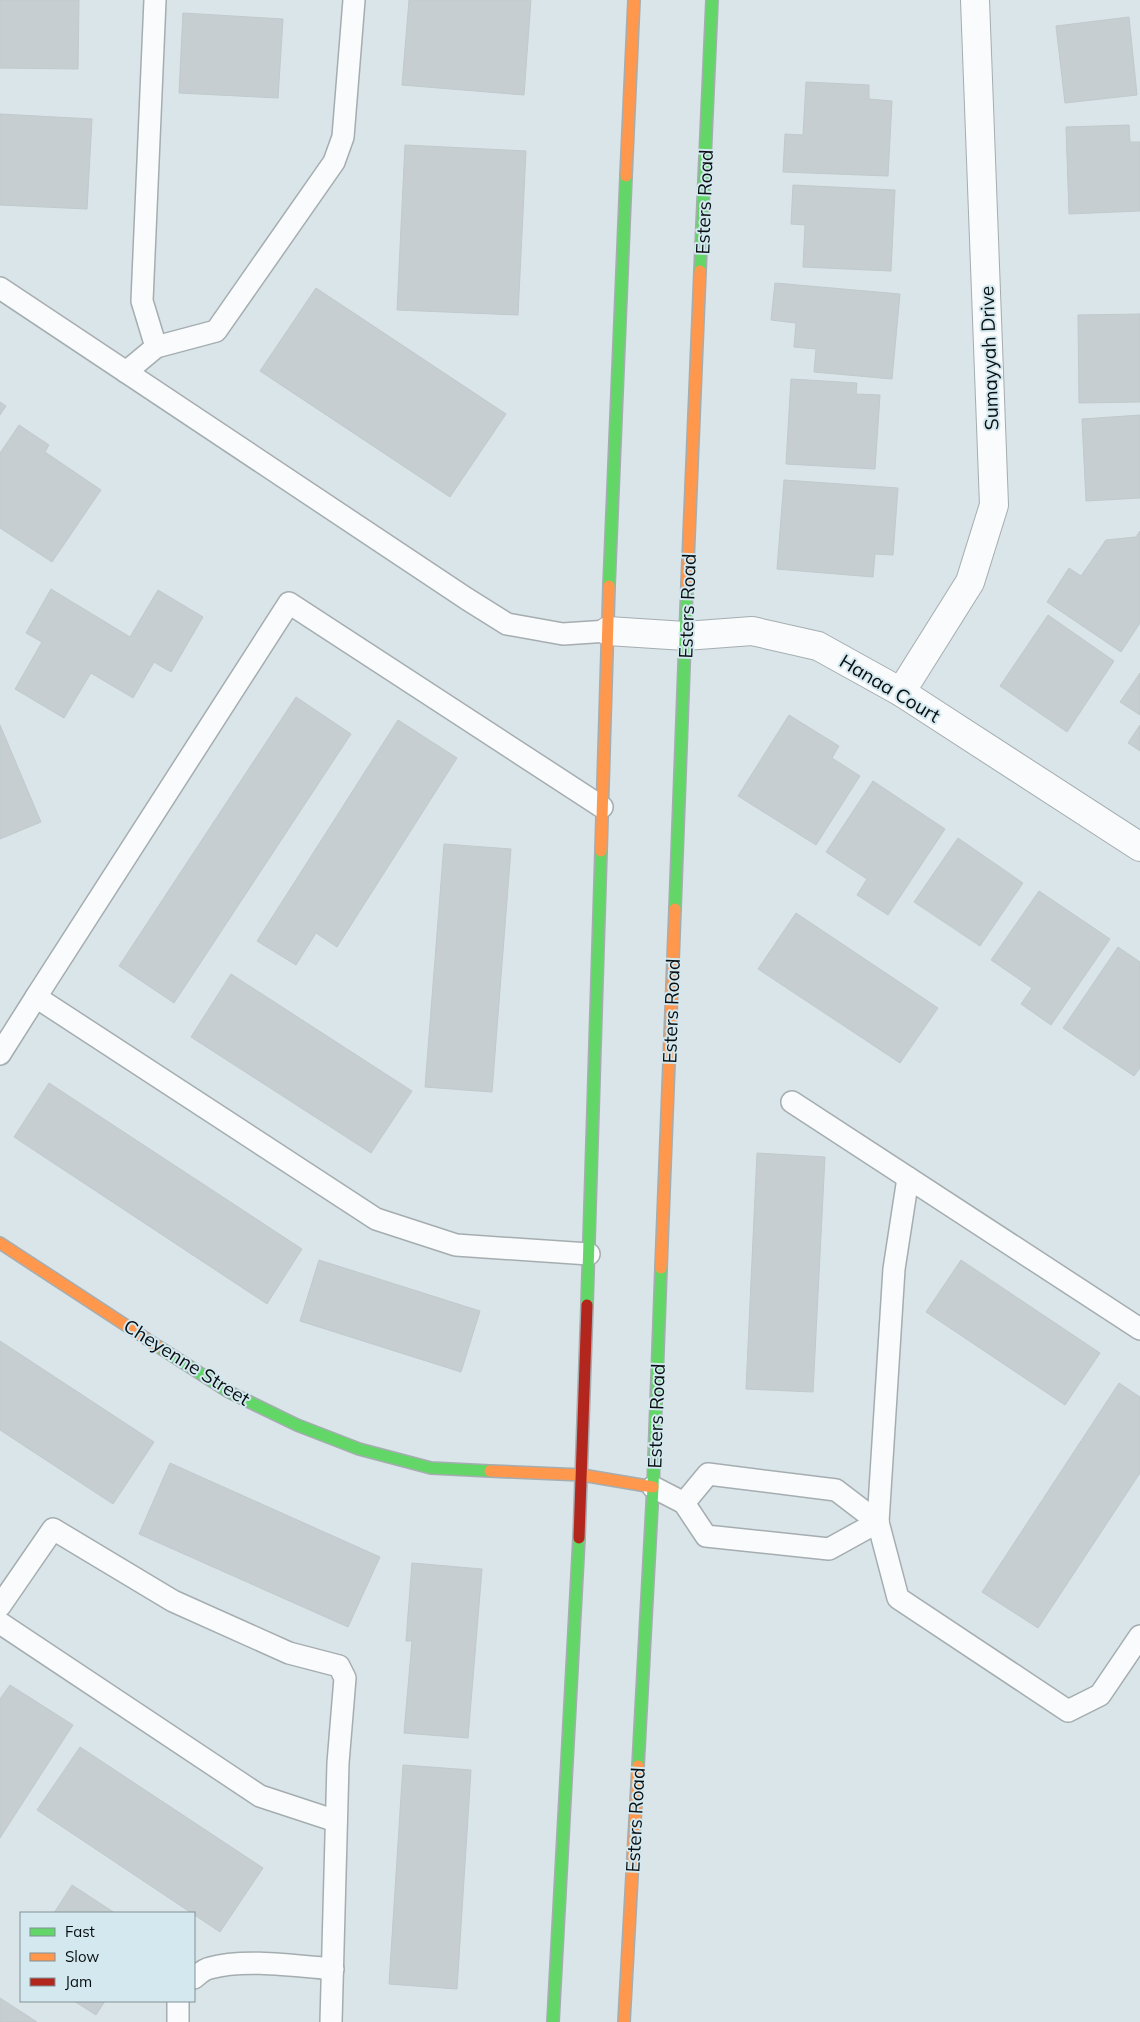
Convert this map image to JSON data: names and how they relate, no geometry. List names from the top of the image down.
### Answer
{
  "streets": {
    "street": [
      "Esters Road",
      "Sumayyah Drive",
      "Hanaa Court",
      "Cheyenne Street"
    ]
  },
  "crossings": [
    ["Esters Road", "Hanaa Court"],
    ["Esters Road", "Cheyenne Street"],
    ["Sumayyah Drive", "Hanaa Court"]
  ],
  "legend": ["Fast", "Slow", "Jam"]
}
